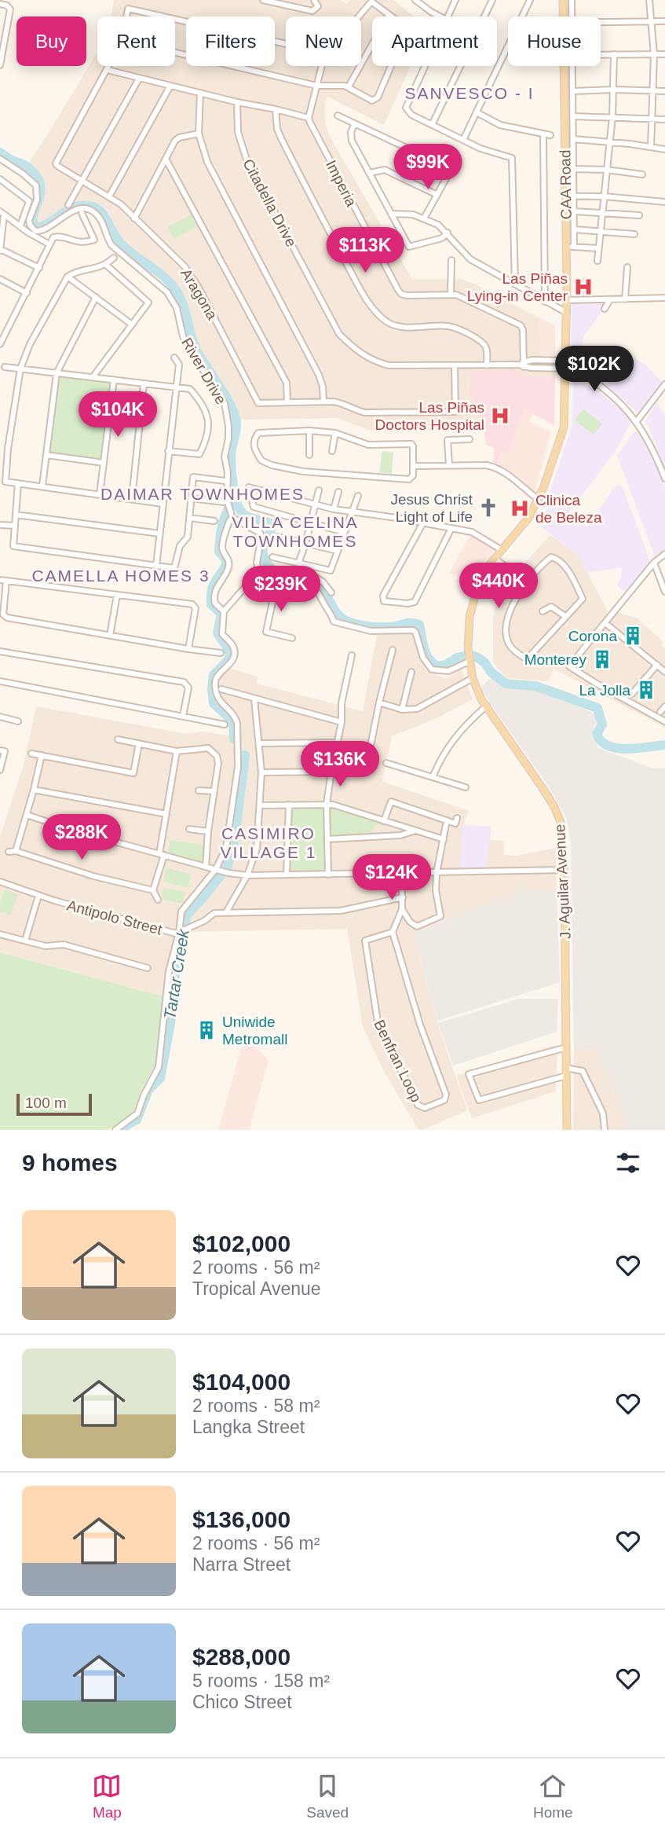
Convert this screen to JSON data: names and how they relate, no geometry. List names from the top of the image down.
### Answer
{
  "streets": {
    "main road": ["CAA Road", "J. Aguilar Avenue"],
    "street": [
      "Imperia",
      "Citadella Drive",
      "Aragona",
      "River Drive",
      "Antipolo Street",
      "Benfran Loop"
    ]
  },
  "crossings": [
    ["Imperia", "Citadella Drive"],
    ["CAA Road", "Citadella Drive"],
    ["Citadella Drive", "Aragona"]
  ],
  "districts": [
    "SANVESCO - I",
    "DAIMAR TOWNHOMES",
    "VILLA CELINA TOWNHOMES",
    "CAMELLA HOMES 3",
    "CASIMIRO VILLAGE 1"
  ],
  "water": ["Tartar Creek"],
  "places": {
    "hospital": ["Las Piñas Lying-in Center", "Las Piñas Doctors Hospital", "Clinica de Beleza"],
    "church": ["Jesus Christ Light of Life"],
    "building": [
      "Corona",
      "Monterey",
      "La Jolla",
      "Uniwide Metromall"
    ]
  },
  "scale_bar": "100 m",
  "page": {
    "chip": [
      "Buy",
      "Rent",
      "Filters",
      "New",
      "Apartment",
      "House"
    ],
    "price": [
      "$99K",
      "$113K",
      "$102K",
      "$104K",
      "$440K",
      "$239K",
      "$136K",
      "$288K",
      "$124K"
    ],
    "scale": "100 m",
    "heading": "9 homes",
    "list": [
      {
        "name": "$102,000",
        "note": "2 rooms · 56 m² · Tropical Avenue"
      },
      {
        "name": "$104,000",
        "note": "2 rooms · 58 m² · Langka Street"
      },
      {
        "name": "$136,000",
        "note": "2 rooms · 56 m² · Narra Street"
      },
      {
        "name": "$288,000",
        "note": "5 rooms · 158 m² · Chico Street"
      }
    ],
    "tabs": ["Map", "Saved", "Home"]
  }
}
